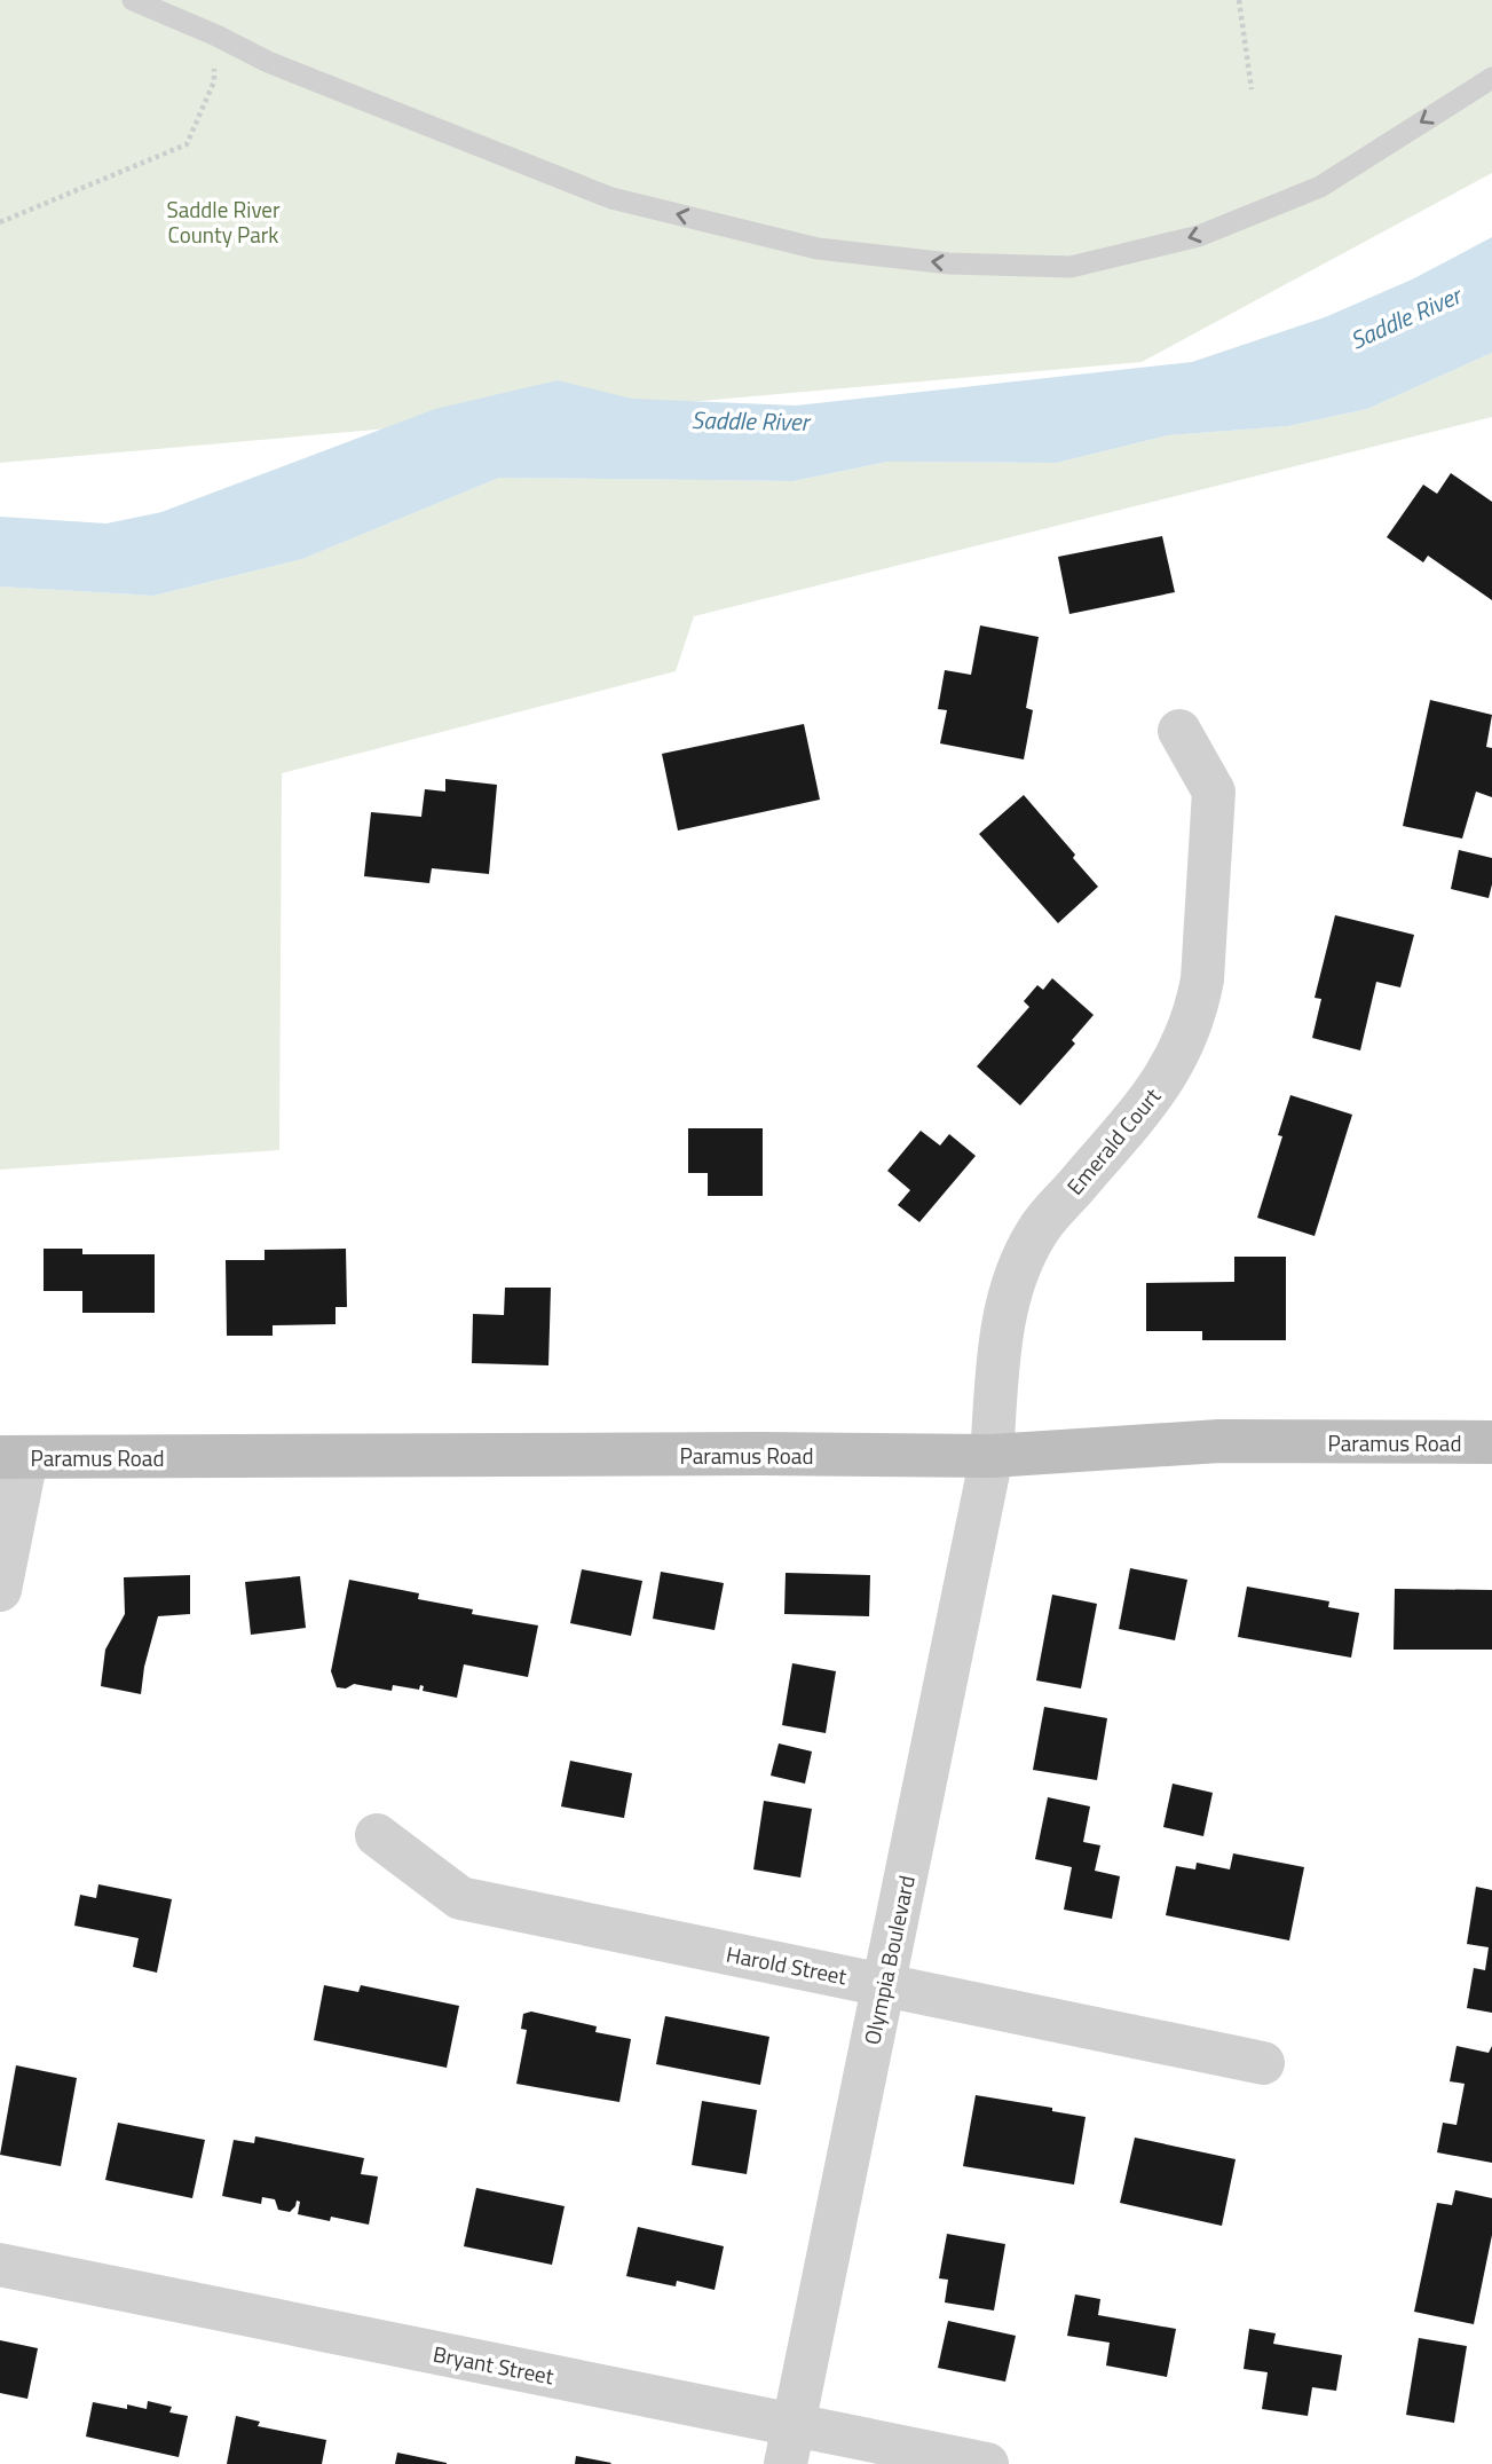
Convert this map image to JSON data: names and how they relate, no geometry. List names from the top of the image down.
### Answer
{
  "streets": {
    "main road": ["Paramus Road"],
    "street": [
      "Emerald Court",
      "Olympia Boulevard",
      "Harold Street",
      "Bryant Street"
    ]
  },
  "crossings": [
    ["Emerald Court", "Paramus Road"],
    ["Emerald Court", "Olympia Boulevard"],
    ["Paramus Road", "Olympia Boulevard"],
    ["Olympia Boulevard", "Harold Street"],
    ["Olympia Boulevard", "Bryant Street"]
  ],
  "water": ["Saddle River"],
  "parks": ["Saddle River County Park"]
}
